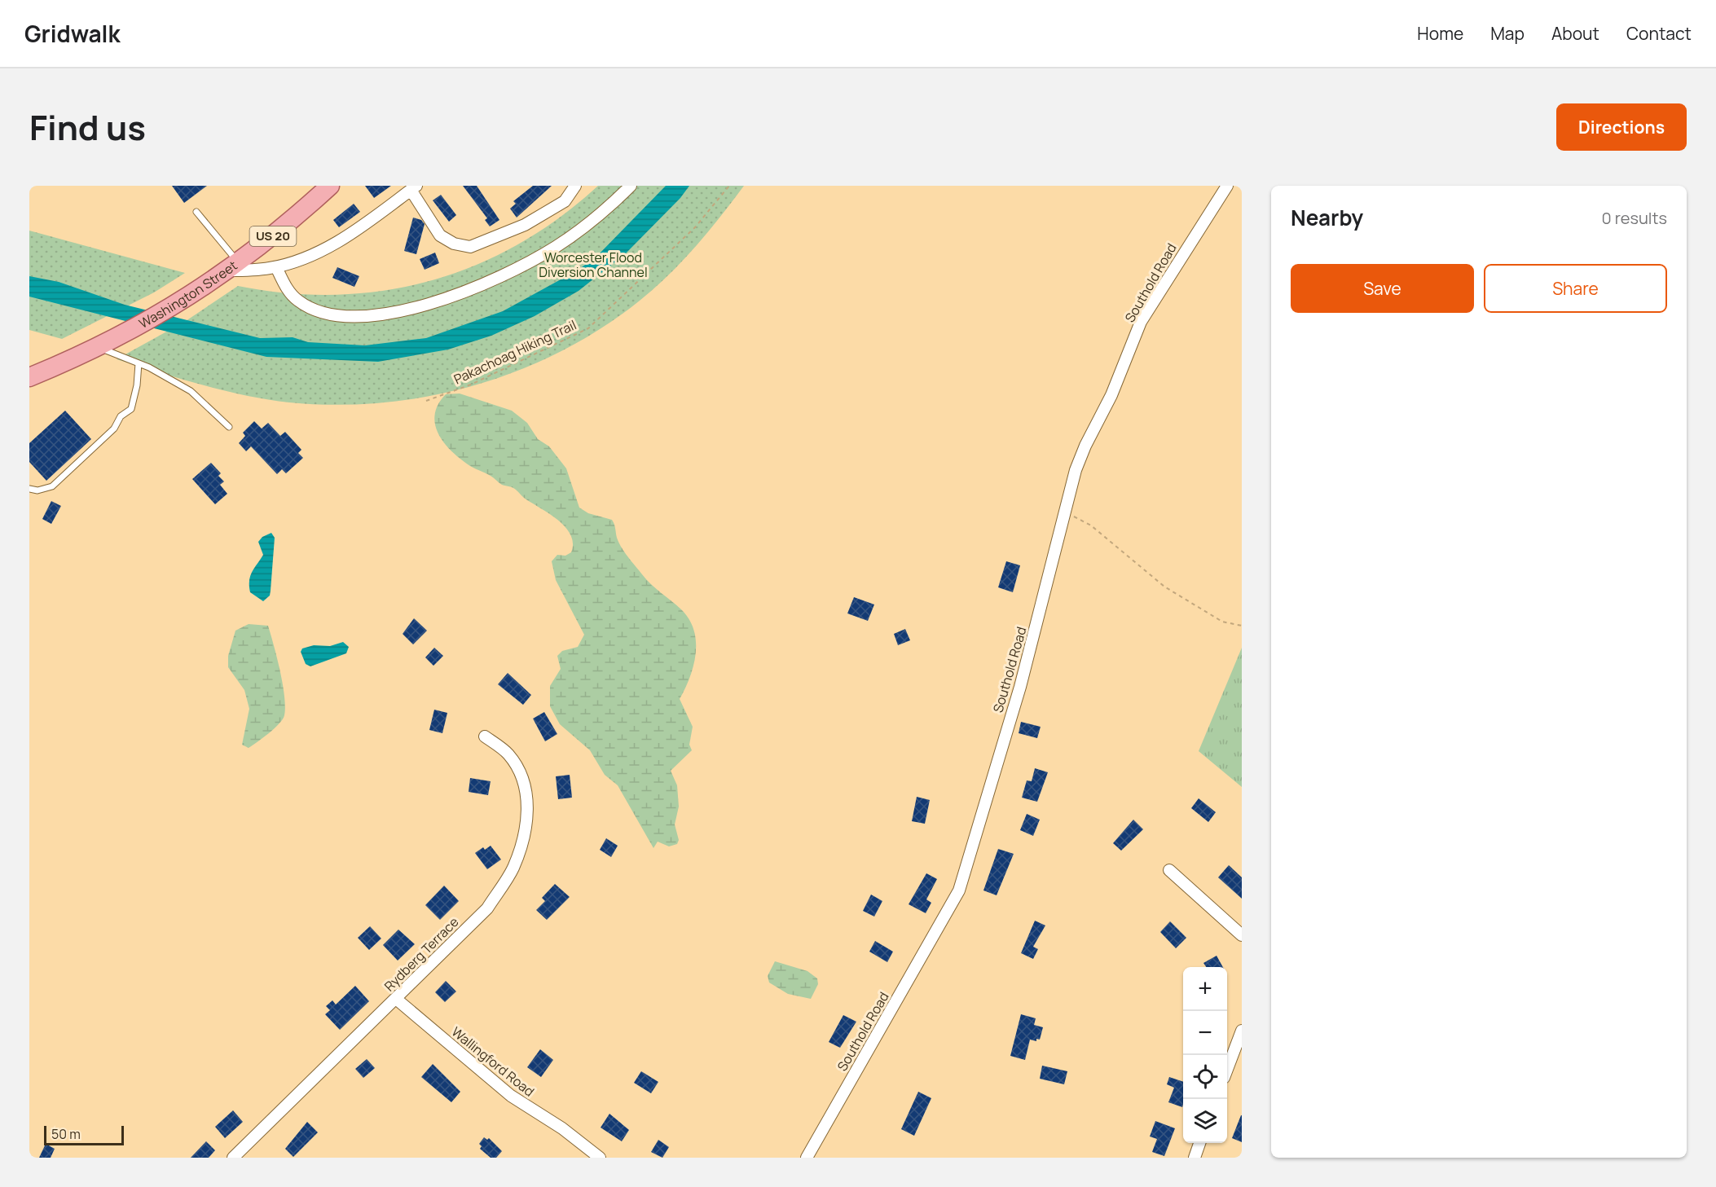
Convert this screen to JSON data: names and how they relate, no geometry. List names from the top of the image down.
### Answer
{
  "streets": {
    "main road": ["US 20", "Washington Street"],
    "street": ["Southold Road", "Rydberg Terrace", "Wallingford Road"],
    "path": ["Pakachoag Hiking Trail"]
  },
  "crossings": [
    ["Rydberg Terrace", "Wallingford Road"]
  ],
  "parks": ["Worcester Flood Diversion Channel"],
  "scale_bar": "50 m",
  "page": {
    "header": "Gridwalk",
    "nav": [
      "Home",
      "Map",
      "About",
      "Contact"
    ],
    "title": "Find us",
    "buttons": [
      "Directions",
      ["Save", "Share"]
    ],
    "heading": ["Nearby", "0 results"],
    "map_buttons": ["+", "−"],
    "scale": "50 m"
  }
}
